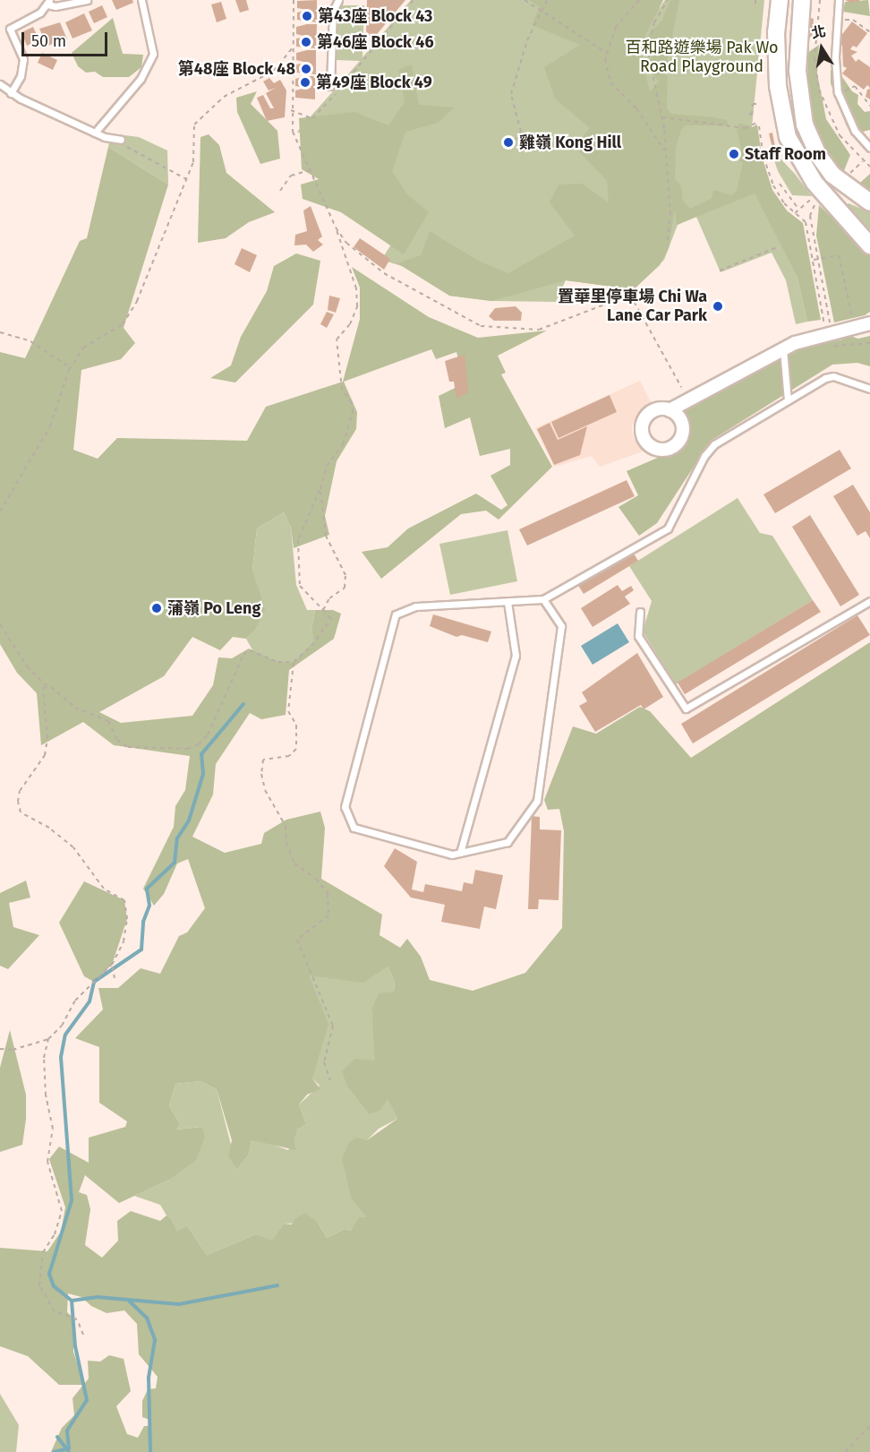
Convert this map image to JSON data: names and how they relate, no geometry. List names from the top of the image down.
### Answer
{
  "parks": ["百和路遊樂場 Pak Wo Road Playground"],
  "places": [
    "第43座 Block 43",
    "第46座 Block 46",
    "第48座 Block 48",
    "第49座 Block 49",
    "雞嶺 Kong Hill",
    "Staff Room",
    "置華里停車場 Chi Wa Lane Car Park",
    "蒲嶺 Po Leng"
  ],
  "scale_bar": "50 m",
  "north": "top"
}
